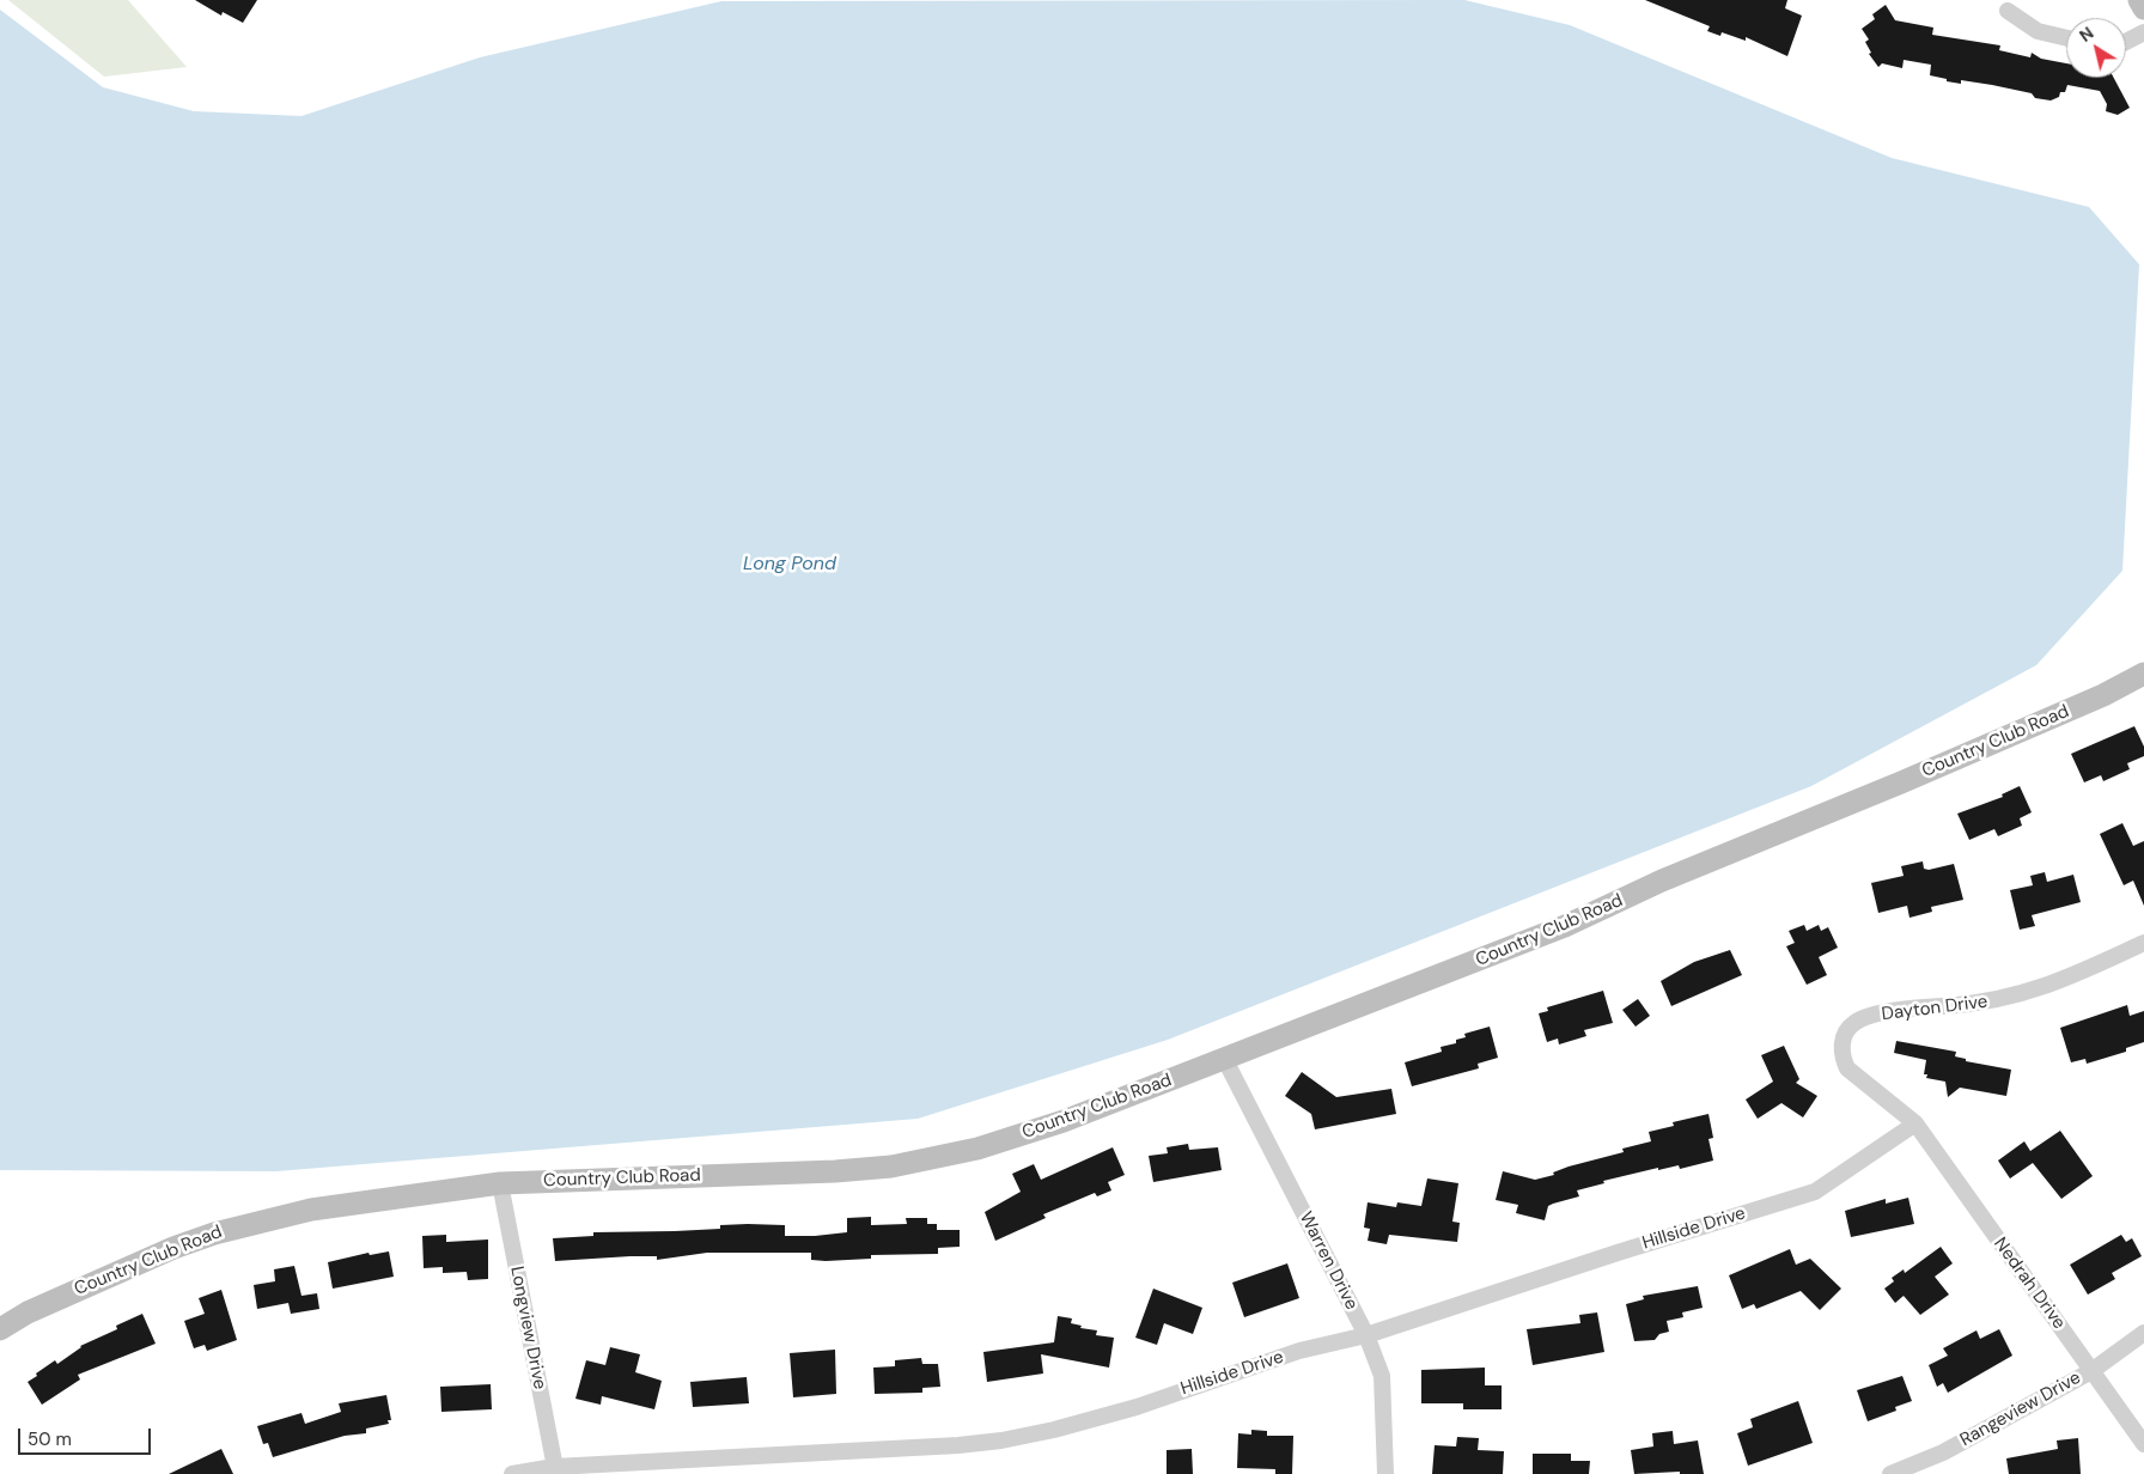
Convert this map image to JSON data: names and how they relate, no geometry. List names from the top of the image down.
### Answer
{
  "streets": {
    "street": [
      "Country Club Road",
      "Dayton Drive",
      "Hillside Drive",
      "Warren Drive",
      "Nedrah Drive",
      "Longview Drive",
      "Rangeview Drive"
    ]
  },
  "crossings": [
    ["Country Club Road", "Warren Drive"],
    ["Country Club Road", "Longview Drive"],
    ["Dayton Drive", "Hillside Drive"],
    ["Dayton Drive", "Nedrah Drive"],
    ["Hillside Drive", "Warren Drive"],
    ["Hillside Drive", "Nedrah Drive"],
    ["Hillside Drive", "Longview Drive"],
    ["Nedrah Drive", "Rangeview Drive"]
  ],
  "water": ["Long Pond"],
  "scale_bar": "50 m",
  "north": "top left"
}
